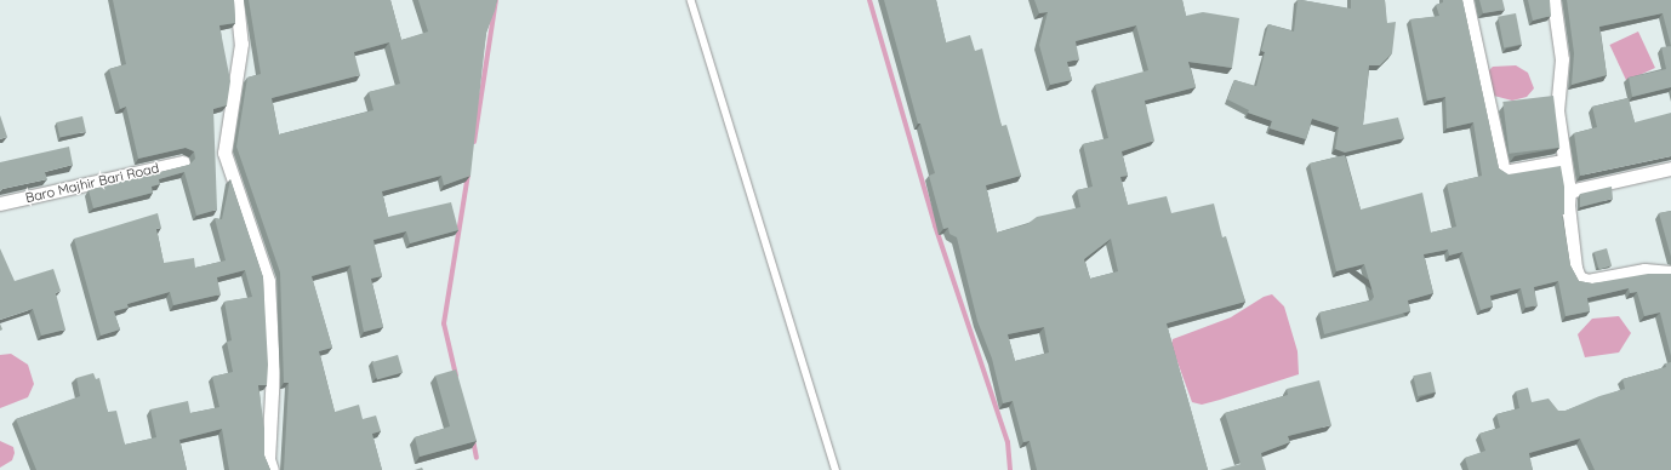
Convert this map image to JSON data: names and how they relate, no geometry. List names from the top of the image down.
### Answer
{
  "streets": {
    "street": ["Baro Majhir Bari Road"]
  }
}
